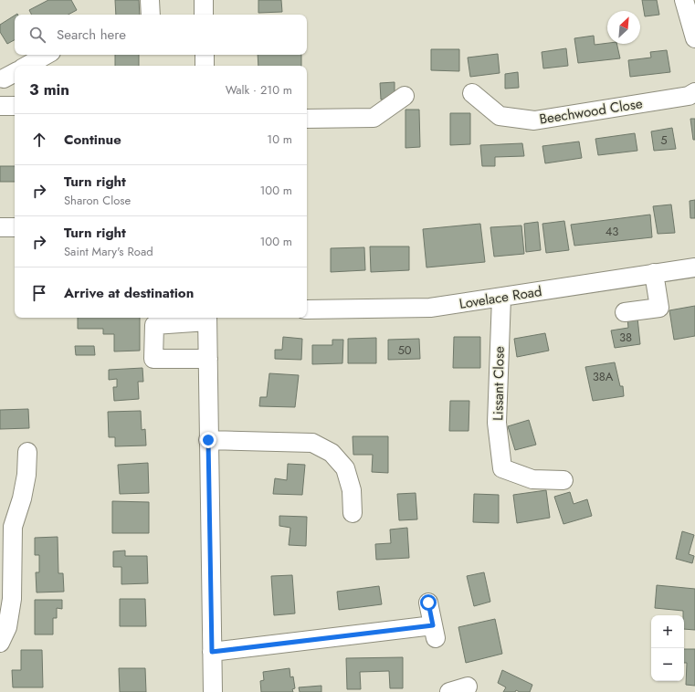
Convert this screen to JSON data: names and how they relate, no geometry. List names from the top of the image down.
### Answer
{
  "streets": {
    "street": ["Beechwood Close", "Lovelace Road", "Lissant Close"]
  },
  "crossings": [
    ["Lovelace Road", "Lissant Close"]
  ],
  "house_numbers": [
    "5",
    "43",
    "38",
    "50",
    "38A"
  ],
  "north": "top right",
  "page": {
    "search": "Search here",
    "heading": ["3 min", "Walk · 210 m"],
    "list": [
      ["Continue", "10 m"],
      ["Turn right", "Sharon Close", "100 m"],
      ["Turn right", "Saint Mary's Road", "100 m"],
      "Arrive at destination"
    ],
    "map_buttons": ["+", "−"]
  }
}
